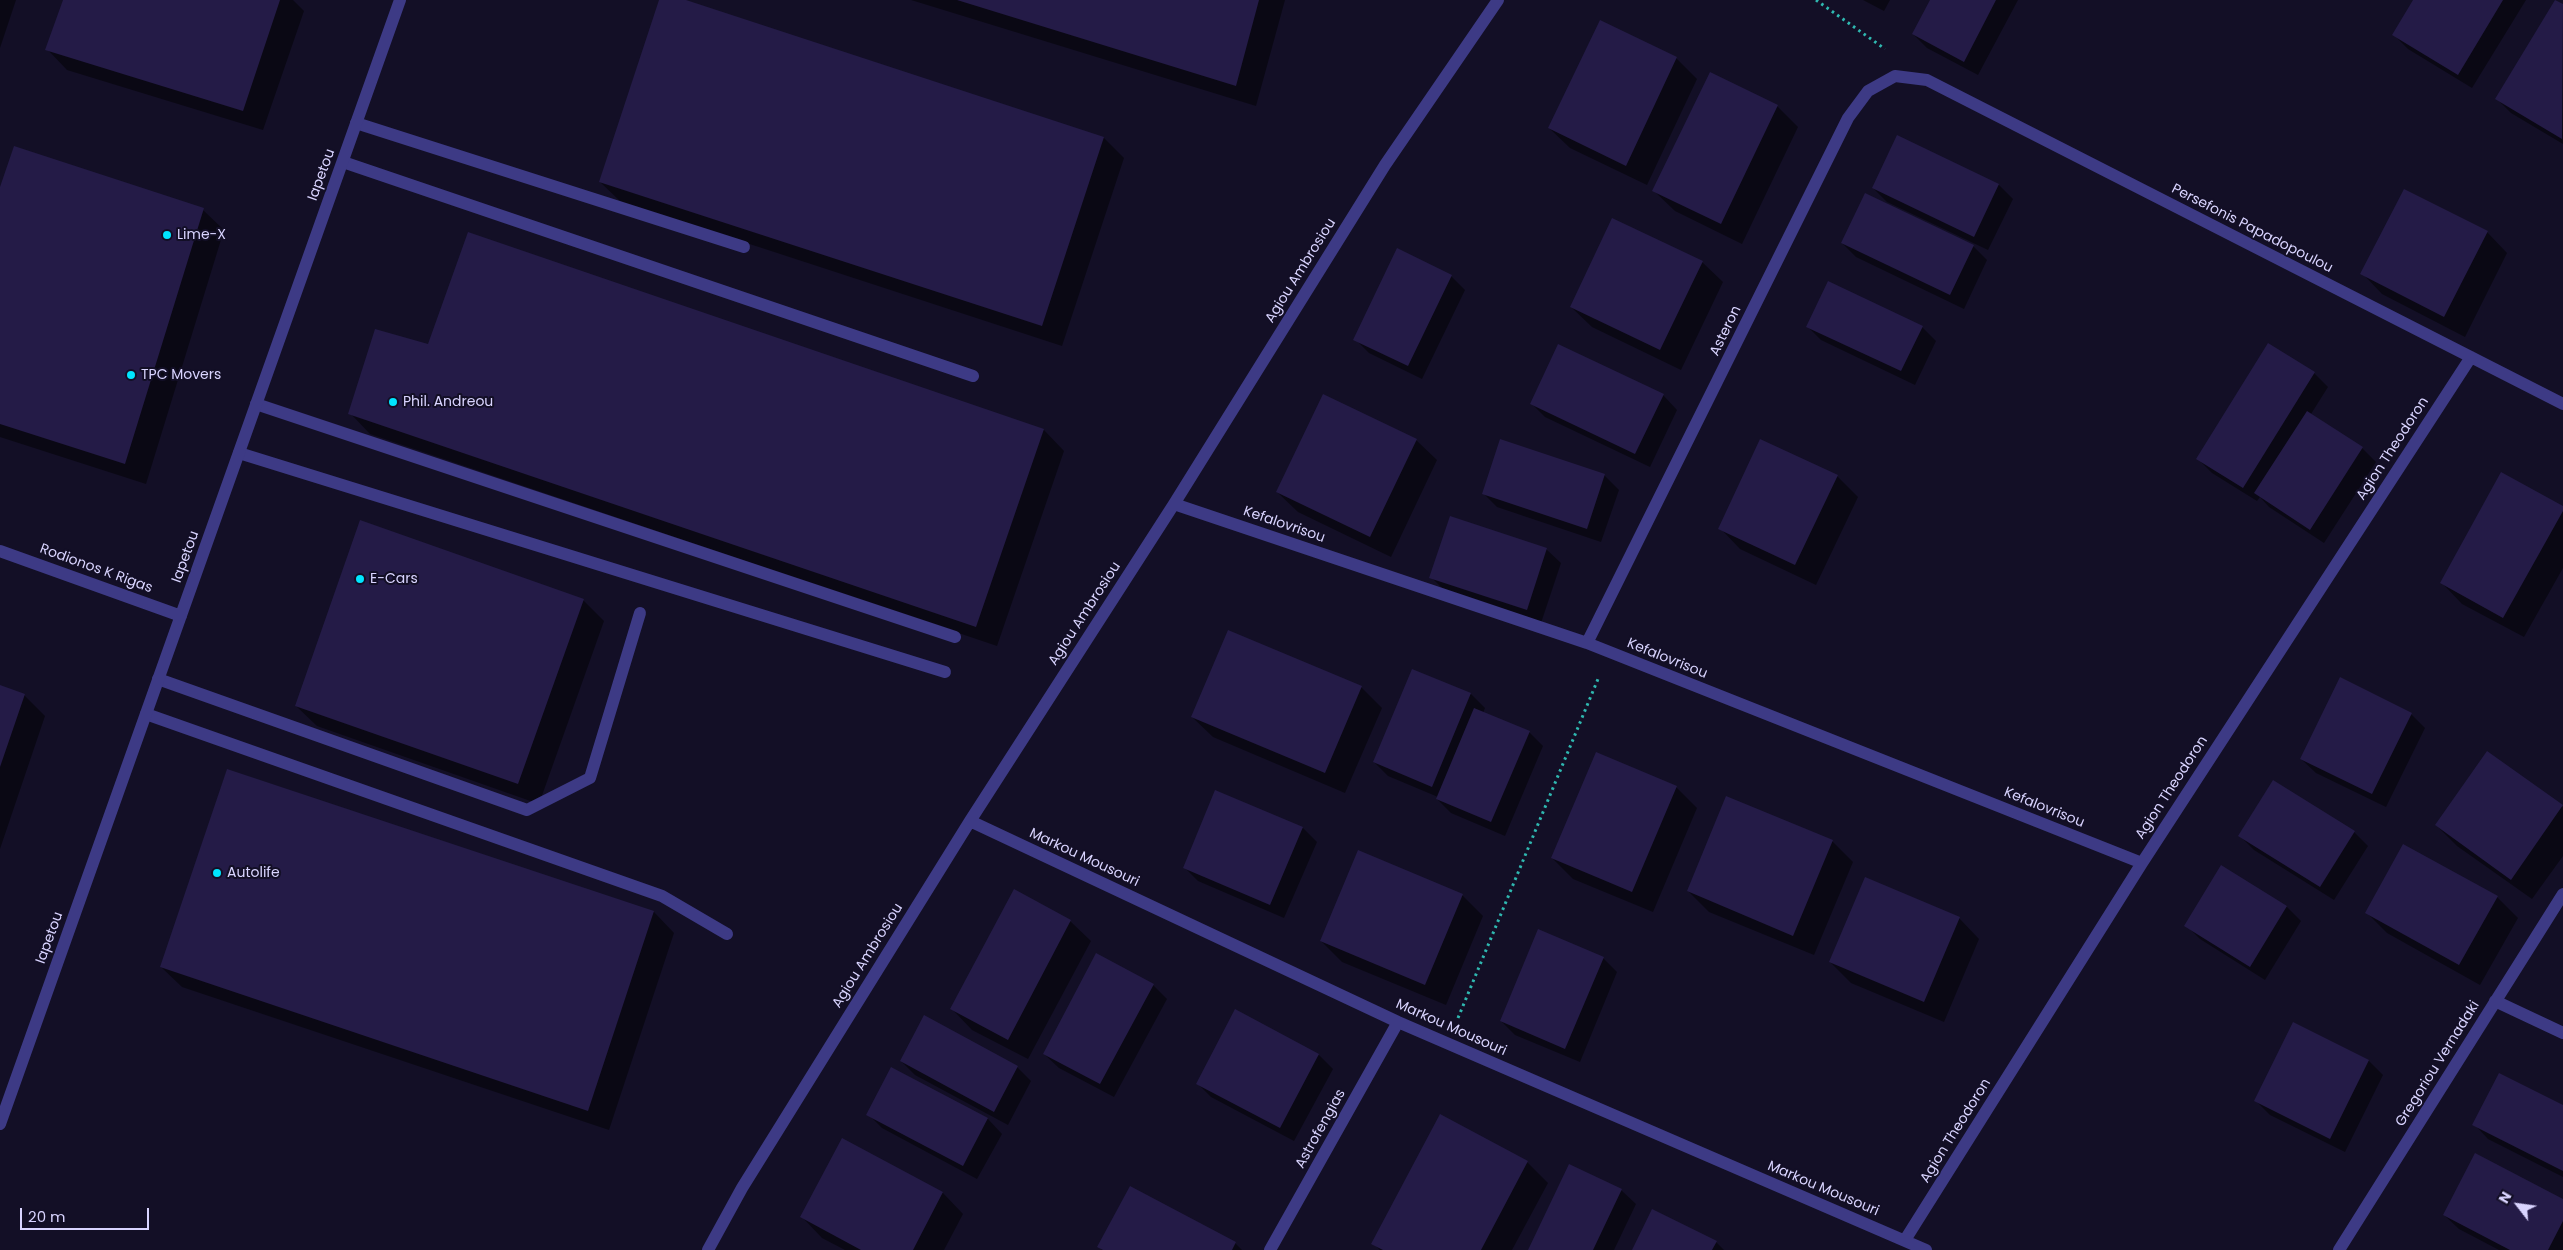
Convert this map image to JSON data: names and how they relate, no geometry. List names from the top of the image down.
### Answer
{
  "streets": {
    "street": [
      "Iapetou",
      "Persefonis Papadopoulou",
      "Agiou Ambrosiou",
      "Asteron",
      "Agion Theodoron",
      "Kefalovrisou",
      "Rodionos K Rigas",
      "Markou Mousouri",
      "Gregoriou Vernadaki",
      "Astrofengias"
    ]
  },
  "crossings": [
    ["Iapetou", "Rodionos K Rigas"],
    ["Persefonis Papadopoulou", "Asteron"],
    ["Persefonis Papadopoulou", "Agion Theodoron"],
    ["Agiou Ambrosiou", "Kefalovrisou"],
    ["Agiou Ambrosiou", "Markou Mousouri"],
    ["Asteron", "Kefalovrisou"],
    ["Agion Theodoron", "Kefalovrisou"],
    ["Agion Theodoron", "Markou Mousouri"],
    ["Markou Mousouri", "Astrofengias"]
  ],
  "places": [
    "Lime-X",
    "TPC Movers",
    "Phil. Andreou",
    "E-Cars",
    "Autolife"
  ],
  "scale_bar": "20 m",
  "north": "top left"
}
